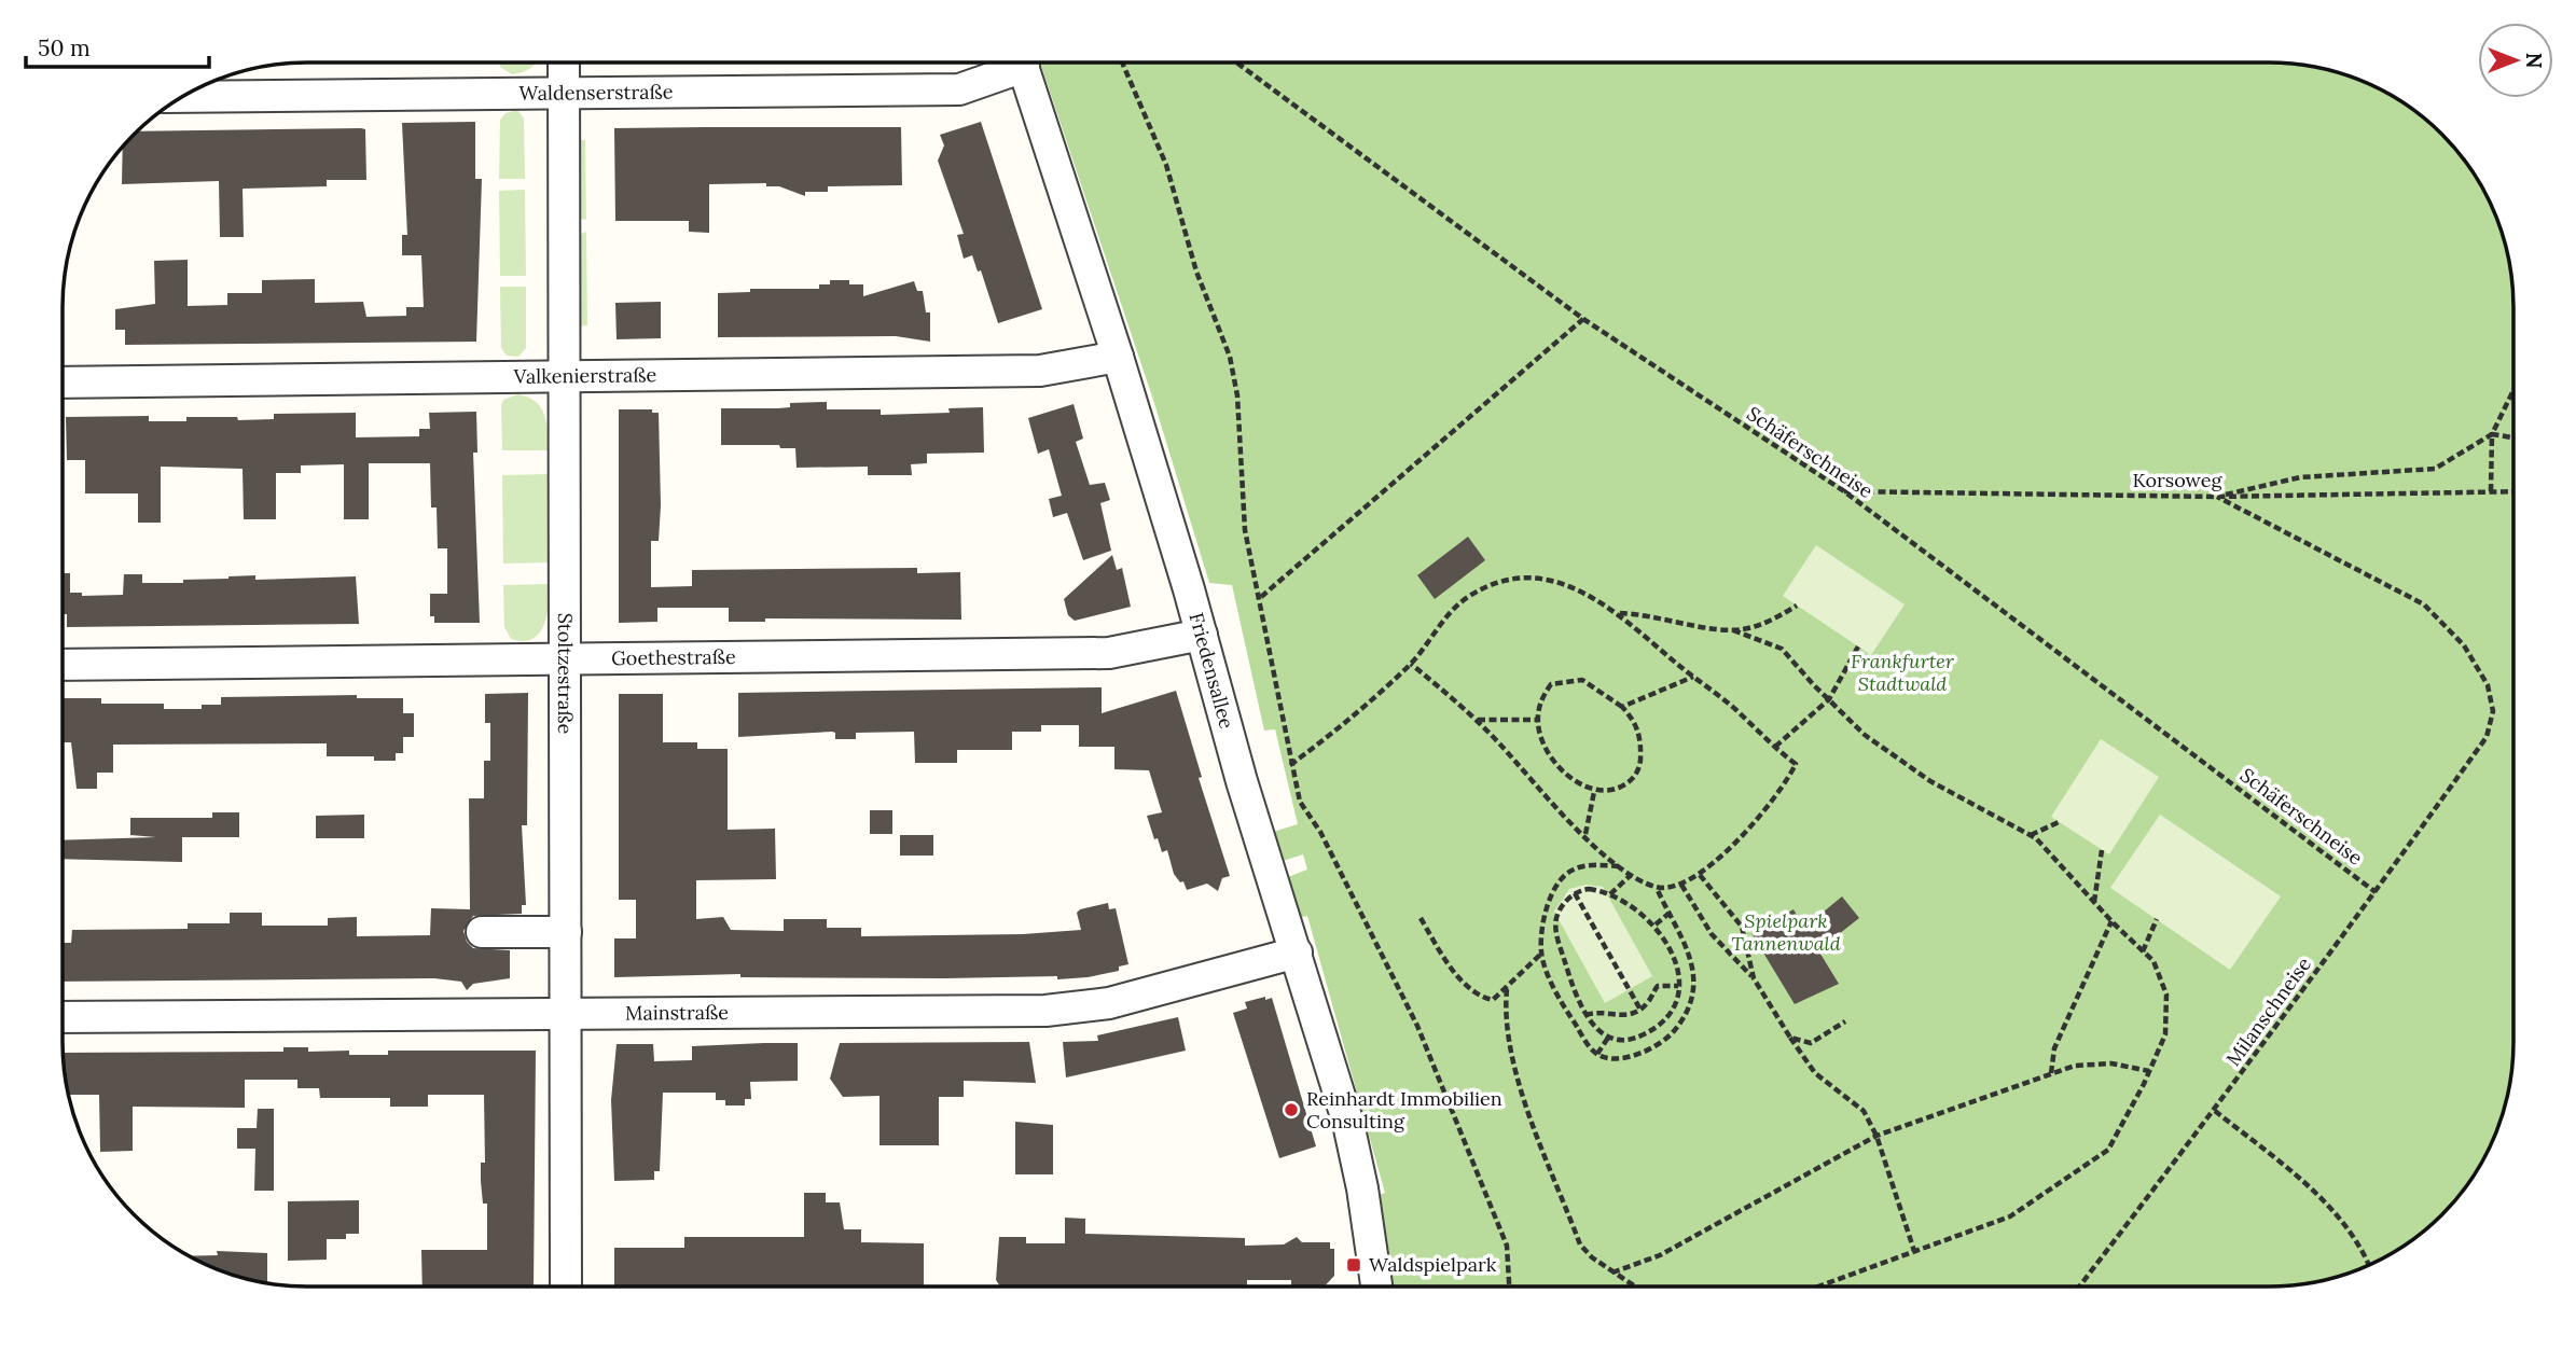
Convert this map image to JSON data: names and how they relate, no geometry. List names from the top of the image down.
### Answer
{
  "streets": {
    "street": [
      "Waldenserstraße",
      "Valkenierstraße",
      "Goethestraße",
      "Friedensallee",
      "Stoltzestraße",
      "Mainstraße"
    ],
    "path": ["Schäferschneise", "Korsoweg", "Milanschneise"]
  },
  "crossings": [
    ["Waldenserstraße", "Stoltzestraße"],
    ["Valkenierstraße", "Friedensallee"],
    ["Valkenierstraße", "Stoltzestraße"],
    ["Schäferschneise", "Korsoweg"],
    ["Schäferschneise", "Milanschneise"],
    ["Korsoweg", "Milanschneise"],
    ["Goethestraße", "Friedensallee"],
    ["Goethestraße", "Stoltzestraße"],
    ["Friedensallee", "Mainstraße"],
    ["Stoltzestraße", "Mainstraße"]
  ],
  "parks": ["Frankfurter Stadtwald", "Spielpark Tannenwald"],
  "places": {
    "other": ["Reinhardt Immobilien Consulting"],
    "transit": ["Waldspielpark"]
  },
  "scale_bar": "50 m",
  "north": "right"
}
